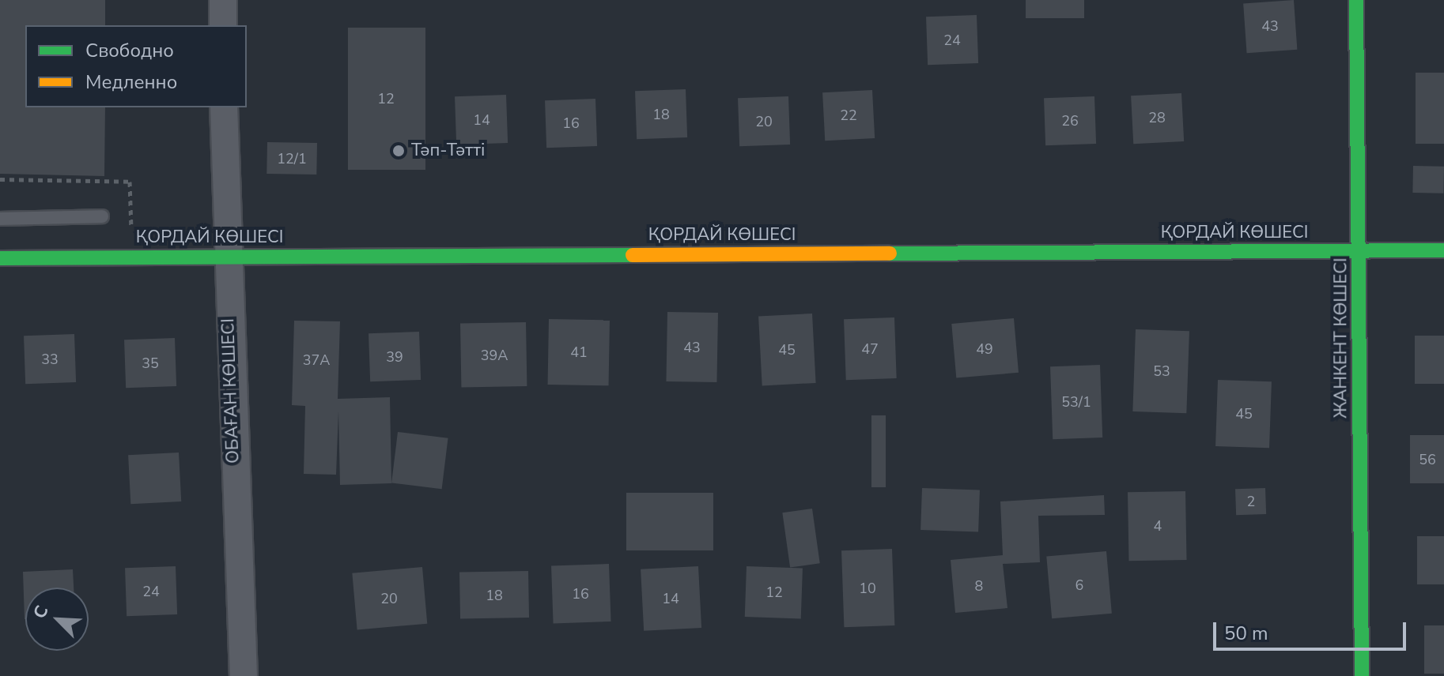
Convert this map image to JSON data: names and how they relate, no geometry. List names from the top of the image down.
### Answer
{
  "streets": {
    "street": ["ҚОРДАЙ КӨШЕСІ", "ЖАНКЕНТ КӨШЕСІ", "ОБАҒАН КӨШЕСІ"]
  },
  "crossings": [
    ["ҚОРДАЙ КӨШЕСІ", "ЖАНКЕНТ КӨШЕСІ"],
    ["ҚОРДАЙ КӨШЕСІ", "ОБАҒАН КӨШЕСІ"]
  ],
  "places": ["Тәп-Тәтті"],
  "house_numbers": [
    "43",
    "24",
    "12",
    "18",
    "22",
    "28",
    "14",
    "26",
    "20",
    "16",
    "12/1",
    "43",
    "47",
    "49",
    "45",
    "41",
    "39А",
    "39",
    "33",
    "37A",
    "35",
    "53",
    "53/1",
    "45",
    "56",
    "2",
    "4",
    "6",
    "8",
    "10",
    "24",
    "12",
    "16",
    "18",
    "20",
    "14"
  ],
  "legend": ["Свободно", "Медленно"],
  "scale_bar": "50 m",
  "north": "top left"
}
